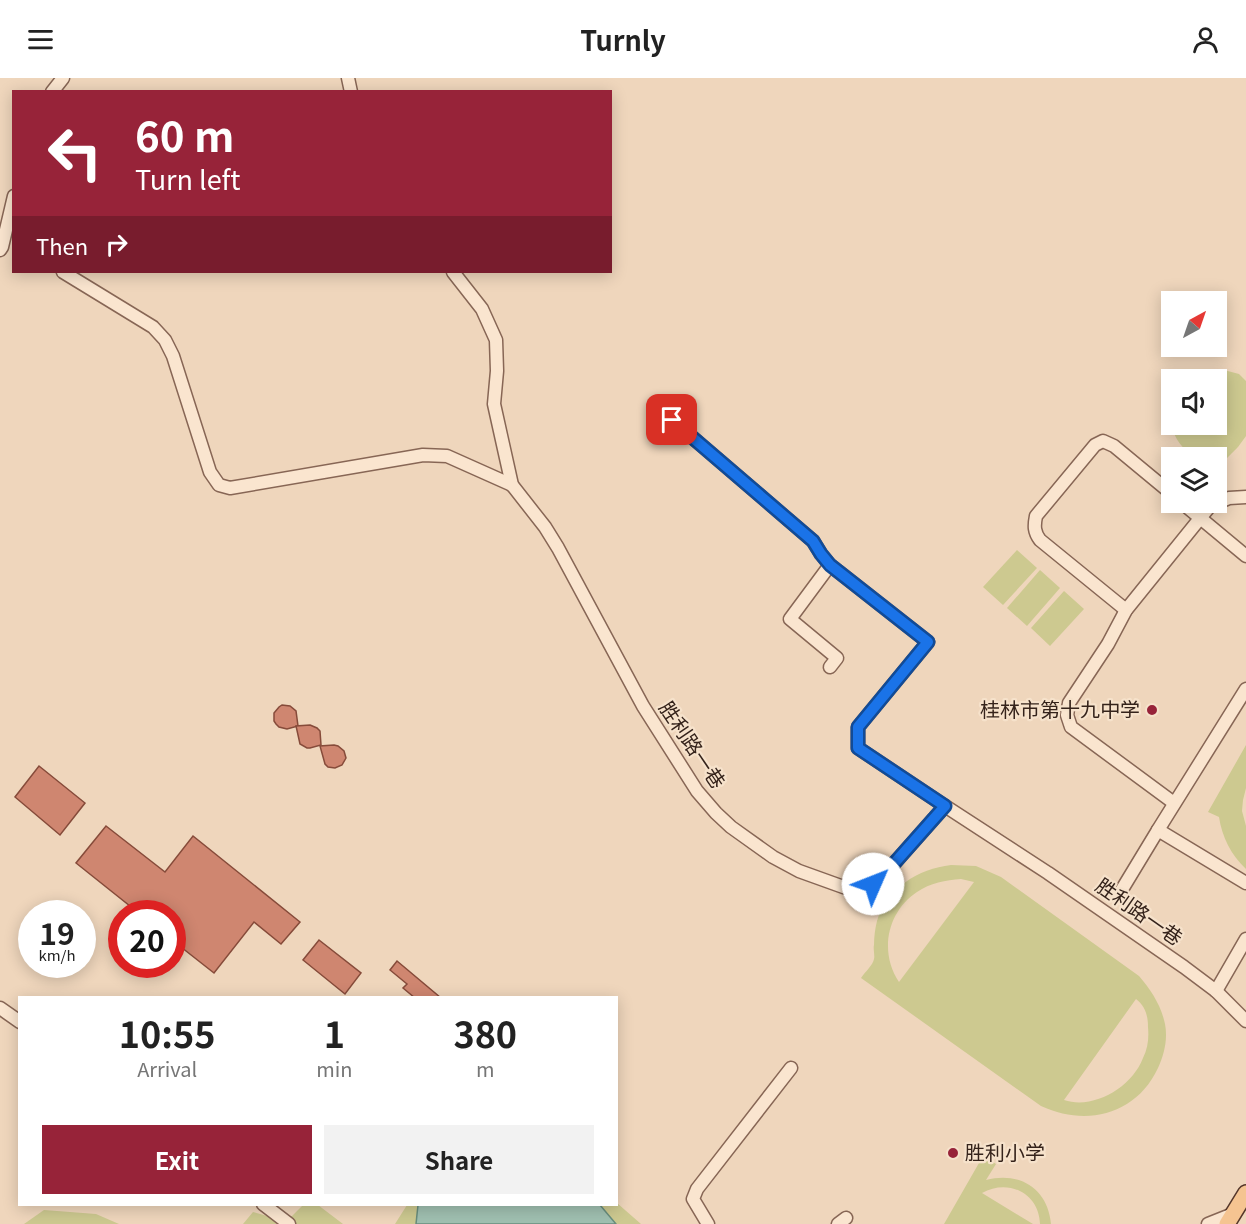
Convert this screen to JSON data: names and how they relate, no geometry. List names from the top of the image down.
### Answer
{
  "streets": {
    "street": ["胜利路一巷"]
  },
  "places": ["桂林市第十九中学", "胜利小学"],
  "north": "top right",
  "page": {
    "header": "Turnly",
    "turn": ["60 m", "Turn left"],
    "then": "Then",
    "speed": "19 km/h",
    "limit": "20",
    "eta": [
      "10:55",
      "Arrival",
      "1",
      "min",
      "380",
      "m"
    ],
    "buttons": ["Exit", "Share"]
  }
}
